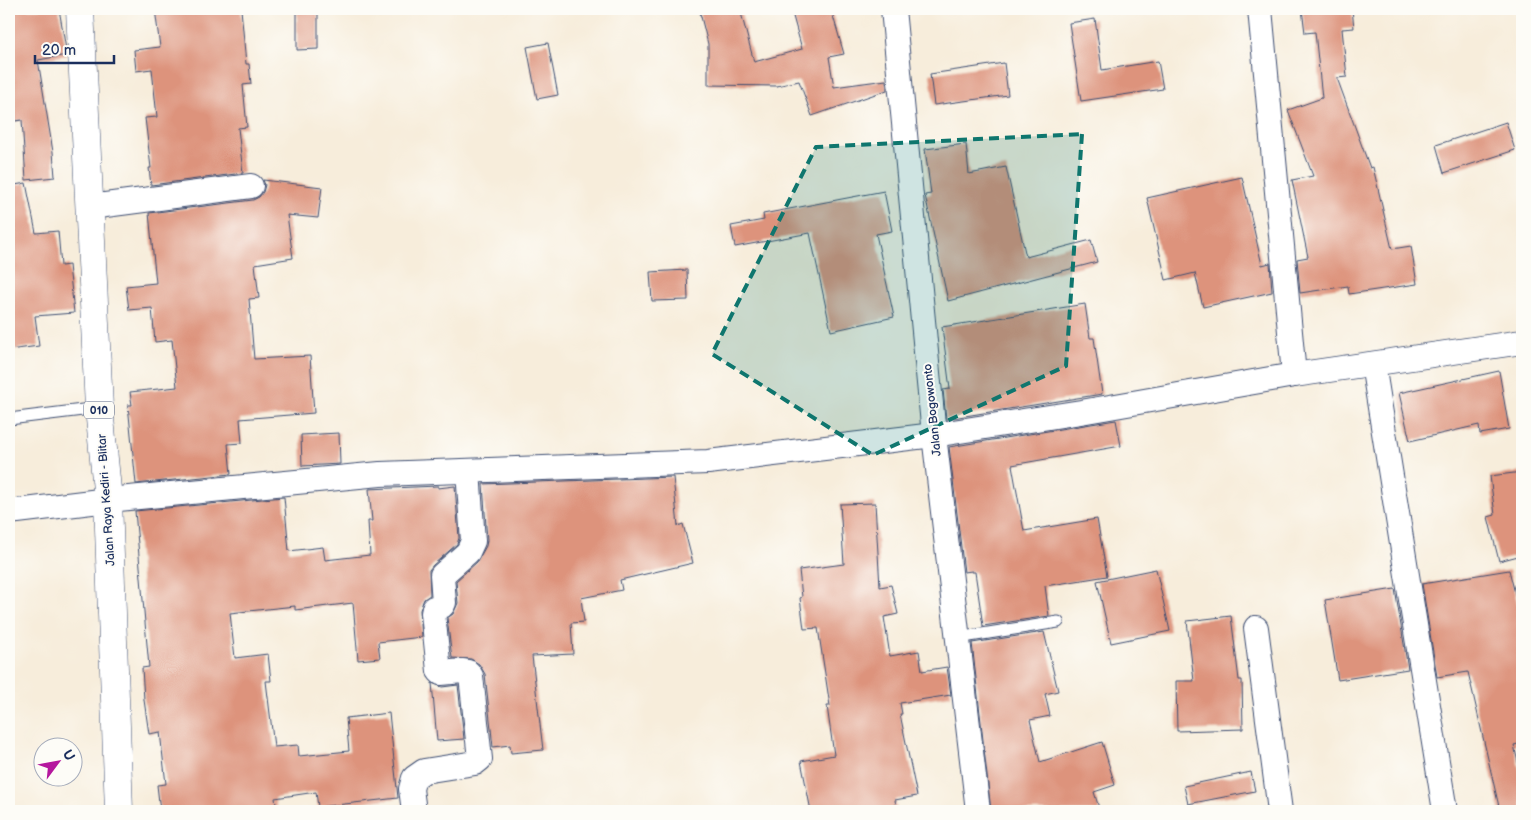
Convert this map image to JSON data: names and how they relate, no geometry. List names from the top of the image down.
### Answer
{
  "streets": {
    "main road": ["010", "Jalan Raya Kediri - Blitar"],
    "street": ["Jalan Bogowonto"]
  },
  "scale_bar": "20 m",
  "north": "top right"
}
